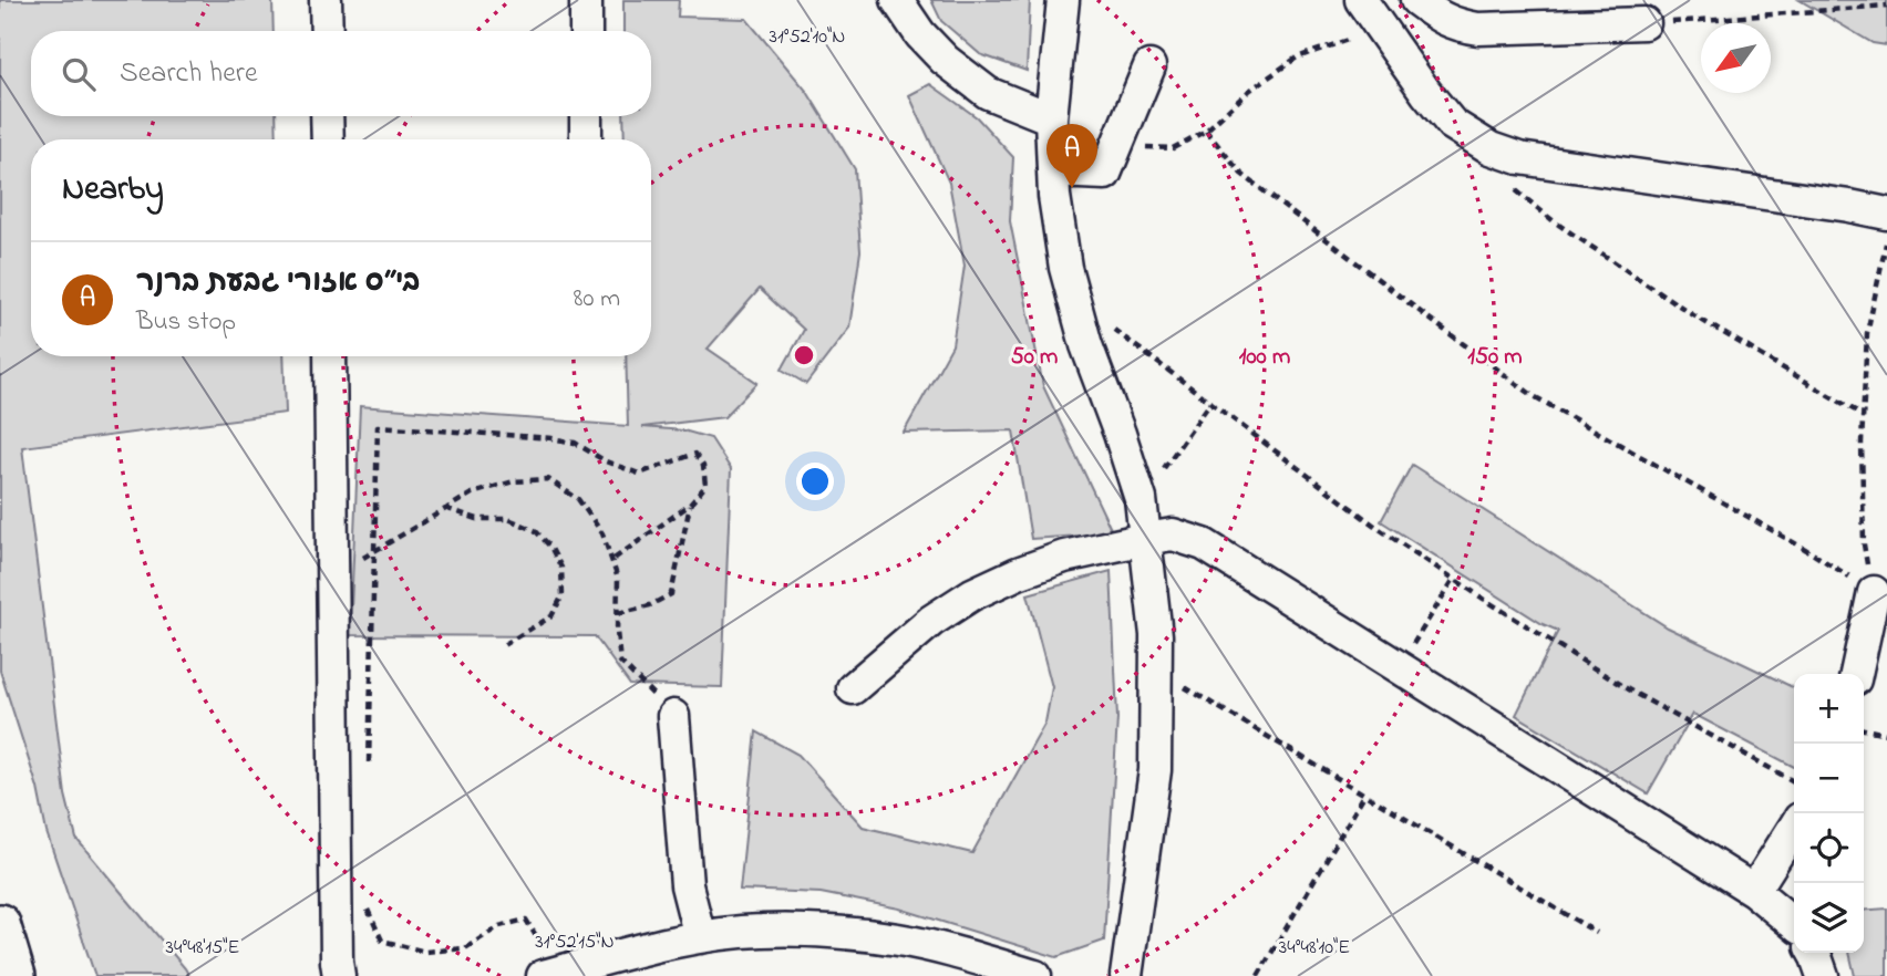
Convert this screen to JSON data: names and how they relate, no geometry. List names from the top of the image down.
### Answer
{
  "north": "bottom left",
  "page": {
    "search": "Search here",
    "pins": "A",
    "heading": "Nearby",
    "list": [
      {
        "mark": "A",
        "name": "בי״ס אזורי גבעת ברנר",
        "note": "Bus stop",
        "value": "80 m"
      }
    ],
    "map_buttons": ["+", "−"]
  },
  "coordinates": [
    "31°52'10\"N",
    "31°52'15\"N",
    "34°48'15\"E",
    "34°48'10\"E"
  ],
  "rings": ["50 m", "100 m", "150 m"]
}
